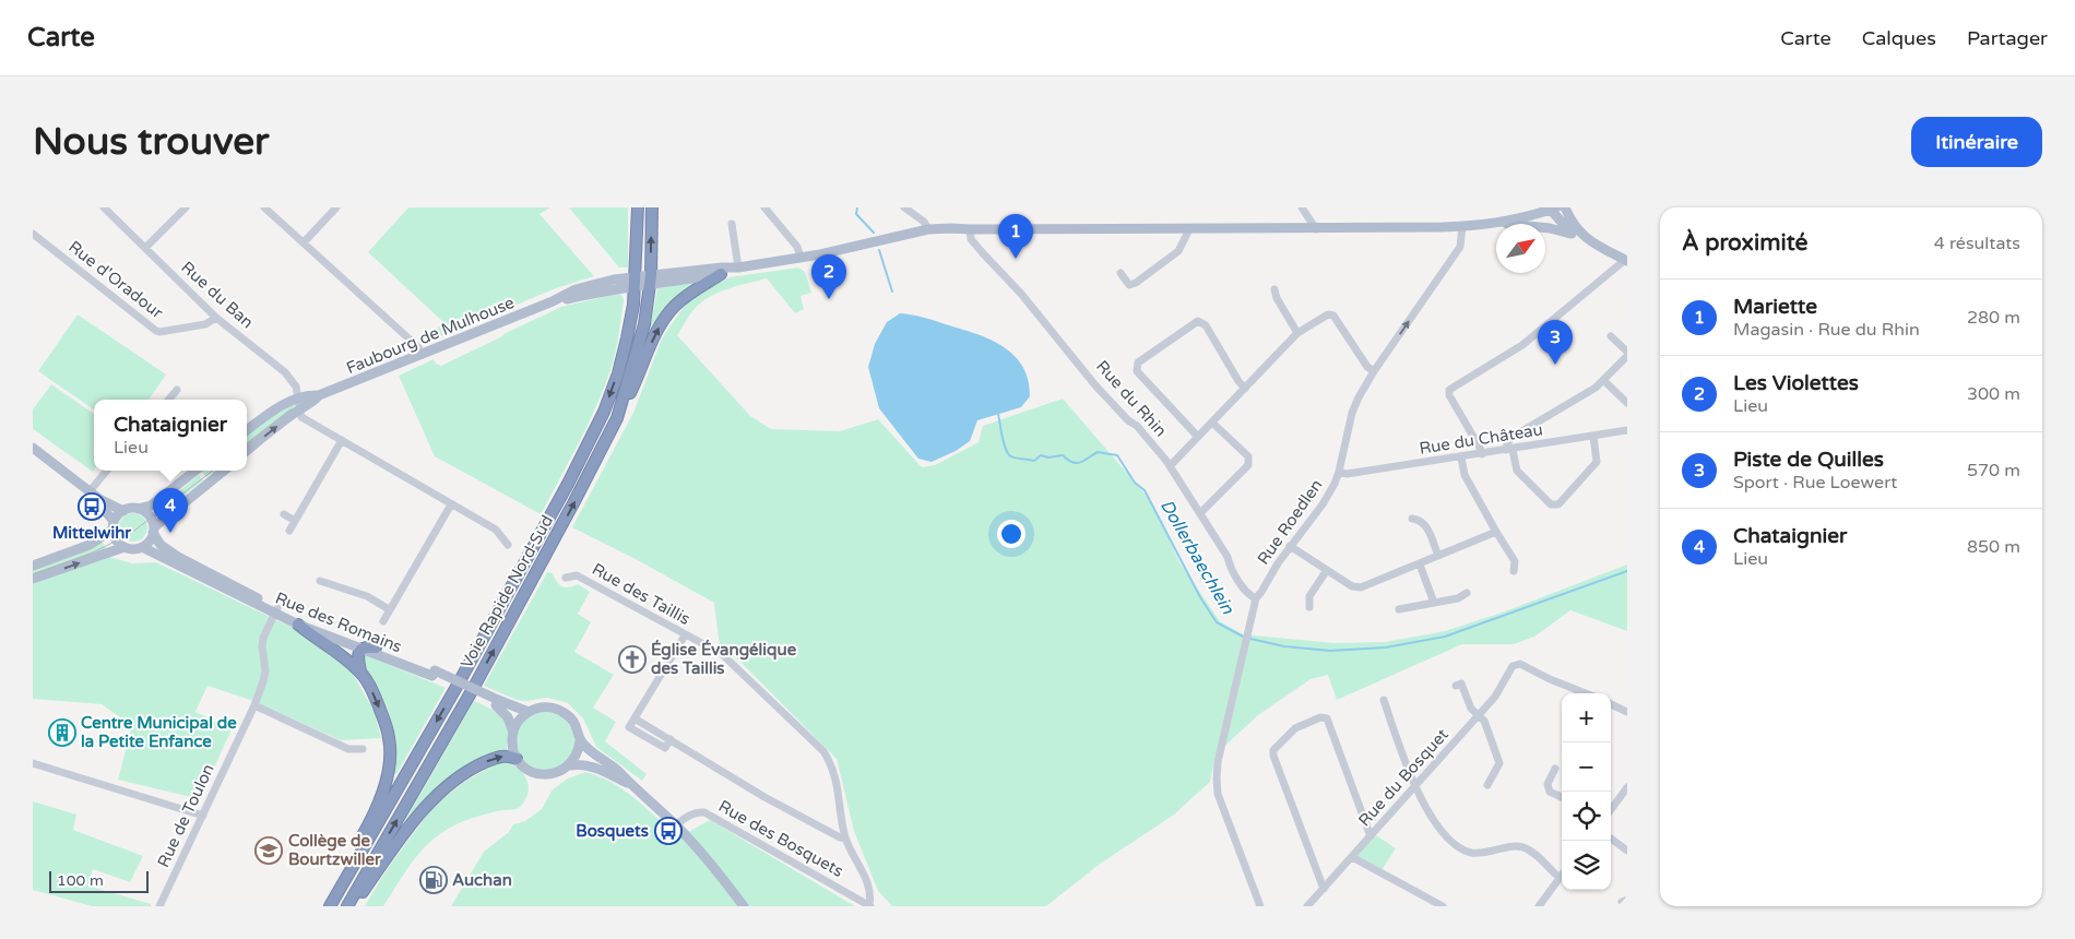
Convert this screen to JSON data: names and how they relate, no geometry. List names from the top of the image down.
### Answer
{
  "streets": {
    "highway": ["Voie Rapide Nord-Sud"],
    "main road": ["Faubourg de Mulhouse", "Rue des Romains"],
    "street": [
      "Rue d'Oradour",
      "Rue du Ban",
      "Rue du Rhin",
      "Rue du Château",
      "Rue Roedlen",
      "Rue des Taillis",
      "Rue du Bosquet",
      "Rue de Toulon",
      "Rue des Bosquets"
    ]
  },
  "crossings": [
    ["Rue d'Oradour", "Rue du Ban"],
    ["Faubourg de Mulhouse", "Rue du Rhin"],
    ["Faubourg de Mulhouse", "Rue Roedlen"],
    ["Faubourg de Mulhouse", "Voie Rapide Nord-Sud"],
    ["Rue du Rhin", "Rue Roedlen"],
    ["Rue du Château", "Rue Roedlen"],
    ["Rue des Taillis", "Rue des Bosquets"],
    ["Rue des Romains", "Rue de Toulon"]
  ],
  "water": ["Dollerbaechlein"],
  "places": {
    "bus stop": ["Mittelwihr", "Bosquets"],
    "church": ["Église Évangélique des Taillis"],
    "building": ["Centre Municipal de la Petite Enfance"],
    "school or university": ["Collège de Bourtzwiller"],
    "fuel station": ["Auchan"]
  },
  "scale_bar": "100 m",
  "north": "top right",
  "page": {
    "header": "Carte",
    "nav": ["Carte", "Calques", "Partager"],
    "buttons": "Itinéraire",
    "title": "Nous trouver",
    "heading": ["À proximité", "4 résultats"],
    "pins": [
      "1",
      "2",
      "3",
      "4"
    ],
    "list": [
      {
        "mark": "1",
        "name": "Mariette",
        "note": "Magasin · Rue du Rhin",
        "value": "280 m"
      },
      {
        "mark": "2",
        "name": "Les Violettes",
        "note": "Lieu",
        "value": "300 m"
      },
      {
        "mark": "3",
        "name": "Piste de Quilles",
        "note": "Sport · Rue Loewert",
        "value": "570 m"
      },
      {
        "mark": "4",
        "name": "Chataignier",
        "note": "Lieu",
        "value": "850 m"
      }
    ],
    "popup": ["Chataignier", "Lieu"],
    "map_buttons": ["+", "−"],
    "scale": "100 m"
  }
}
